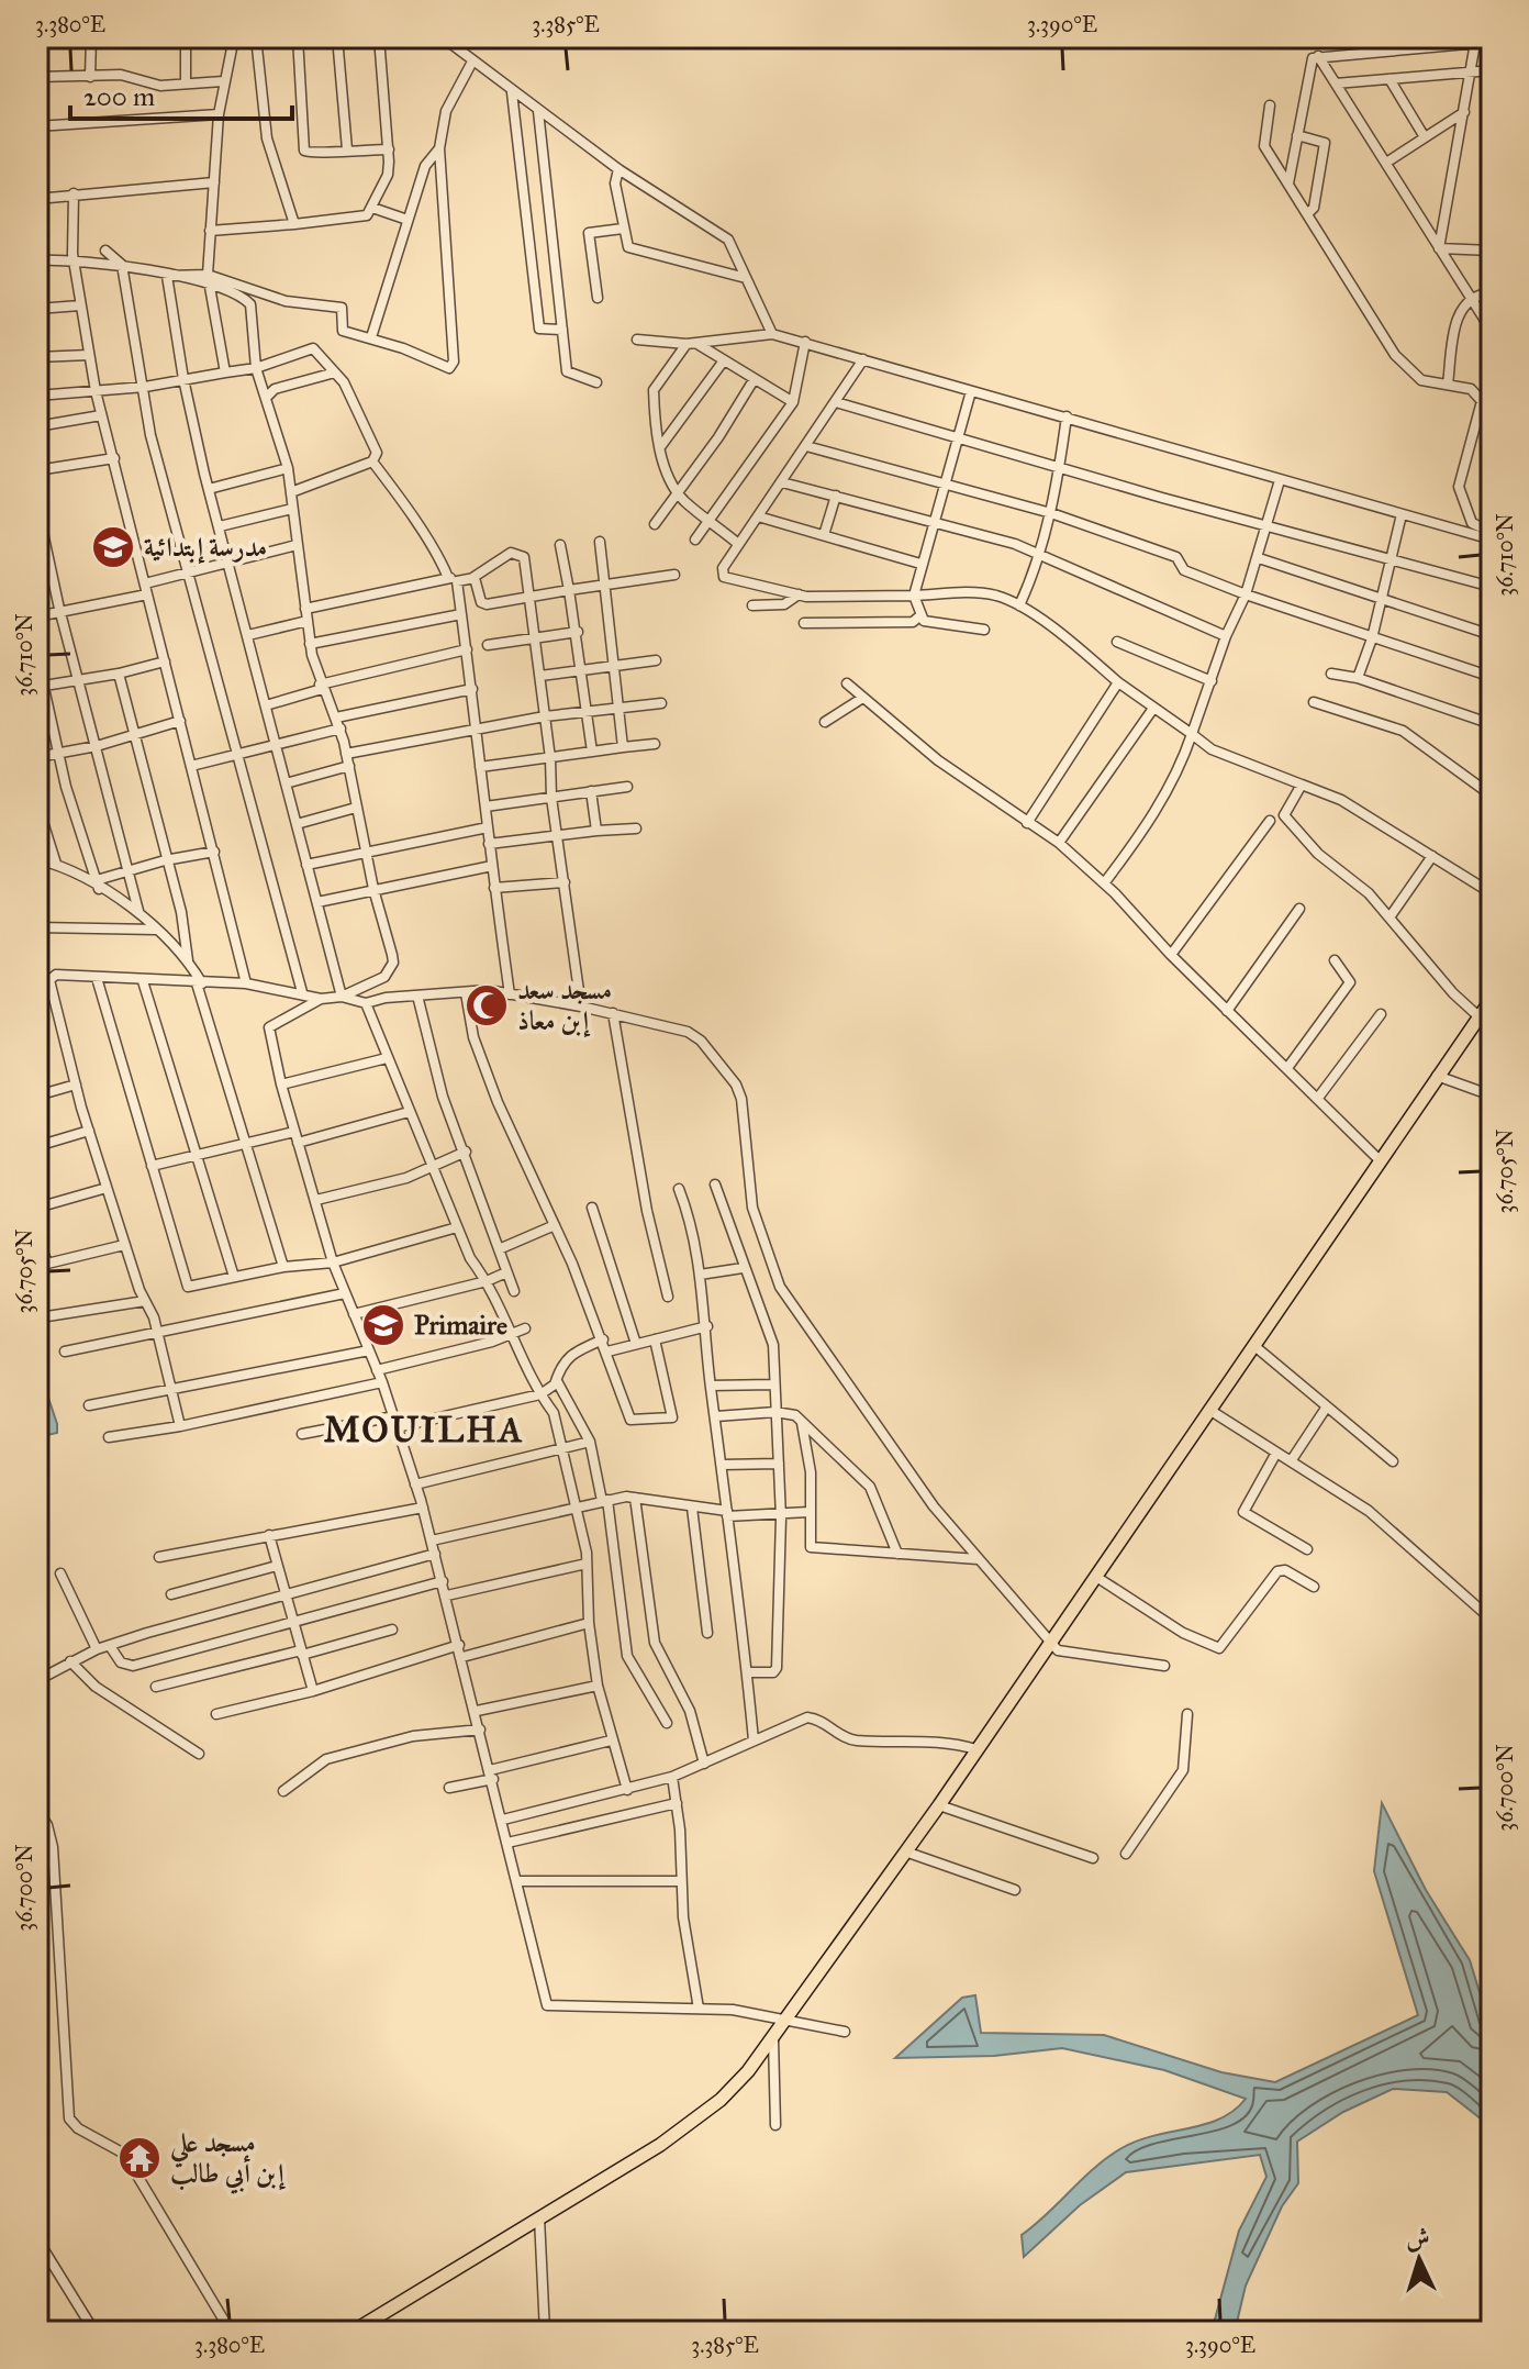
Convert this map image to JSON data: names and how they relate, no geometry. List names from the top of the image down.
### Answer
{
  "districts": ["MOUILHA"],
  "places": {
    "school or university": ["مدرسة إبتدائية", "Primaire"],
    "mosque": ["مسجد سعد إبن معاذ"],
    "temple": ["مسجد علي إبن أبي طالب"]
  },
  "scale_bar": "200 m",
  "north": "top",
  "coordinates": [
    "3.380°E",
    "3.385°E",
    "3.390°E",
    "36.710°N",
    "36.705°N",
    "36.700°N"
  ]
}
